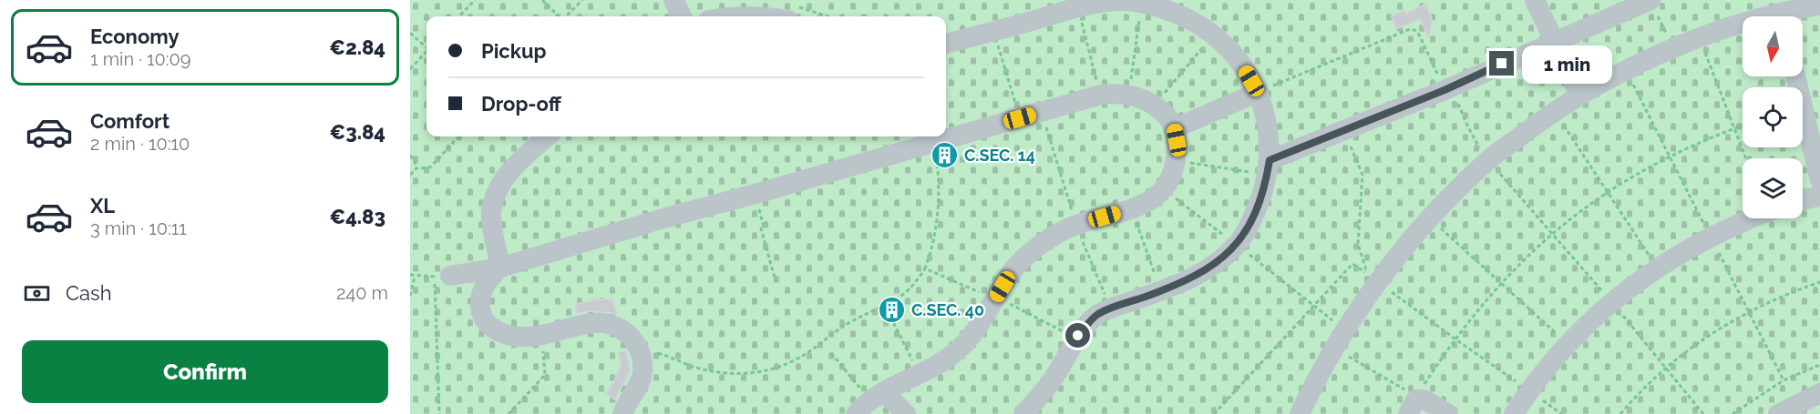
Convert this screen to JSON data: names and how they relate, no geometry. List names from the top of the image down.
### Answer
{
  "places": {
    "building": ["C.SEC. 14", "C.SEC. 40"]
  },
  "north": "bottom",
  "page": {
    "list": [
      {
        "name": "Economy",
        "note": "1 min · 10:09",
        "value": "€2.84"
      },
      {
        "name": "Comfort",
        "note": "2 min · 10:10",
        "value": "€3.84"
      },
      {
        "name": "XL",
        "note": "3 min · 10:11",
        "value": "€4.83"
      }
    ],
    "banner": ["Pickup", "Drop-off"],
    "bubble": "1 min",
    "pay": ["Cash", "240 m"],
    "buttons": "Confirm"
  }
}
